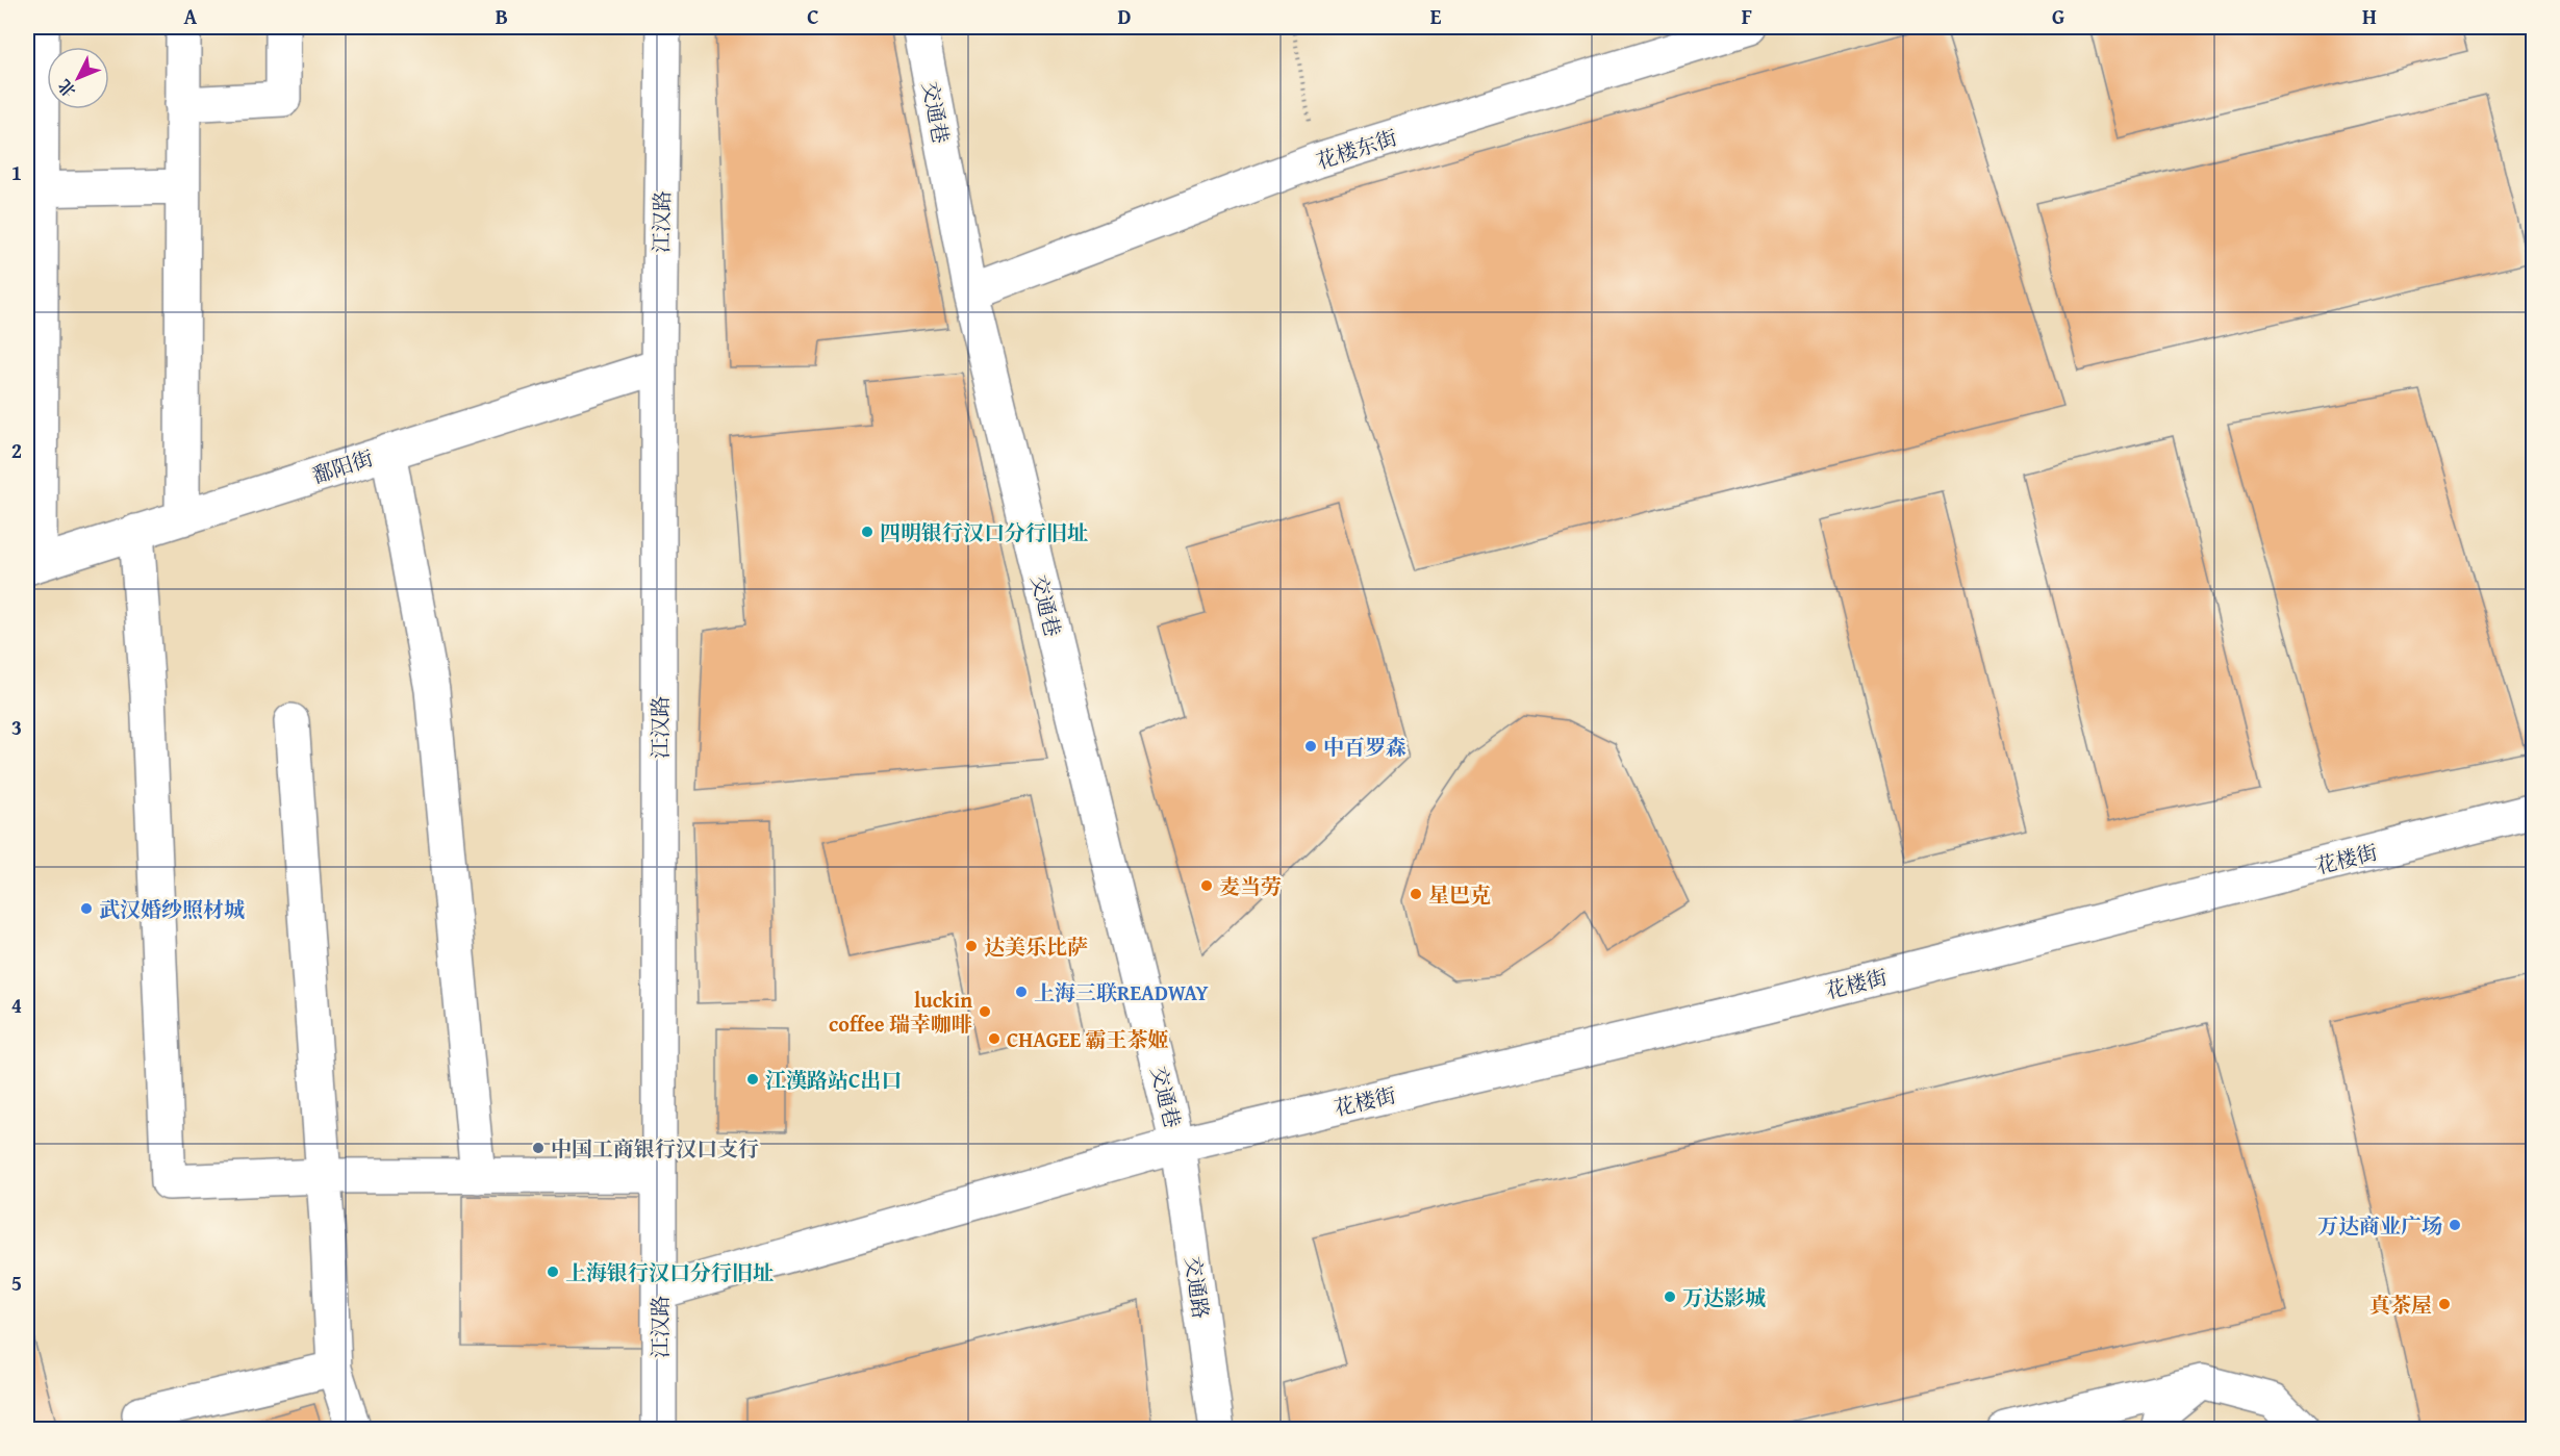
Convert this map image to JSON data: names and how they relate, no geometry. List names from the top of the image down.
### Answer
{
  "streets": {
    "street": [
      "交通巷",
      "花楼东街",
      "江汉路",
      "鄱阳街",
      "花楼街",
      "交通路"
    ]
  },
  "crossings": [
    ["交通巷", "花楼东街"],
    ["交通巷", "花楼街"],
    ["交通巷", "交通路"],
    ["江汉路", "鄱阳街"],
    ["江汉路", "花楼街"],
    ["花楼街", "交通路"]
  ],
  "places": [
    "四明银行汉口分行旧址",
    "中百罗森",
    "麦当劳",
    "星巴克",
    "武汉婚纱照材城",
    "达美乐比萨",
    "上海三联READWAY",
    "luckin coffee 瑞幸咖啡",
    "CHAGEE 霸王茶姬",
    "江漢路站C出口",
    "中国工商银行汉口支行",
    "万达商业广场",
    "上海银行汉口分行旧址",
    "万达影城",
    "真茶屋"
  ],
  "north": "bottom left",
  "grid": {
    "columns": [
      "A",
      "B",
      "C",
      "D",
      "E",
      "F",
      "G",
      "H"
    ],
    "rows": [
      "1",
      "2",
      "3",
      "4",
      "5"
    ]
  }
}
